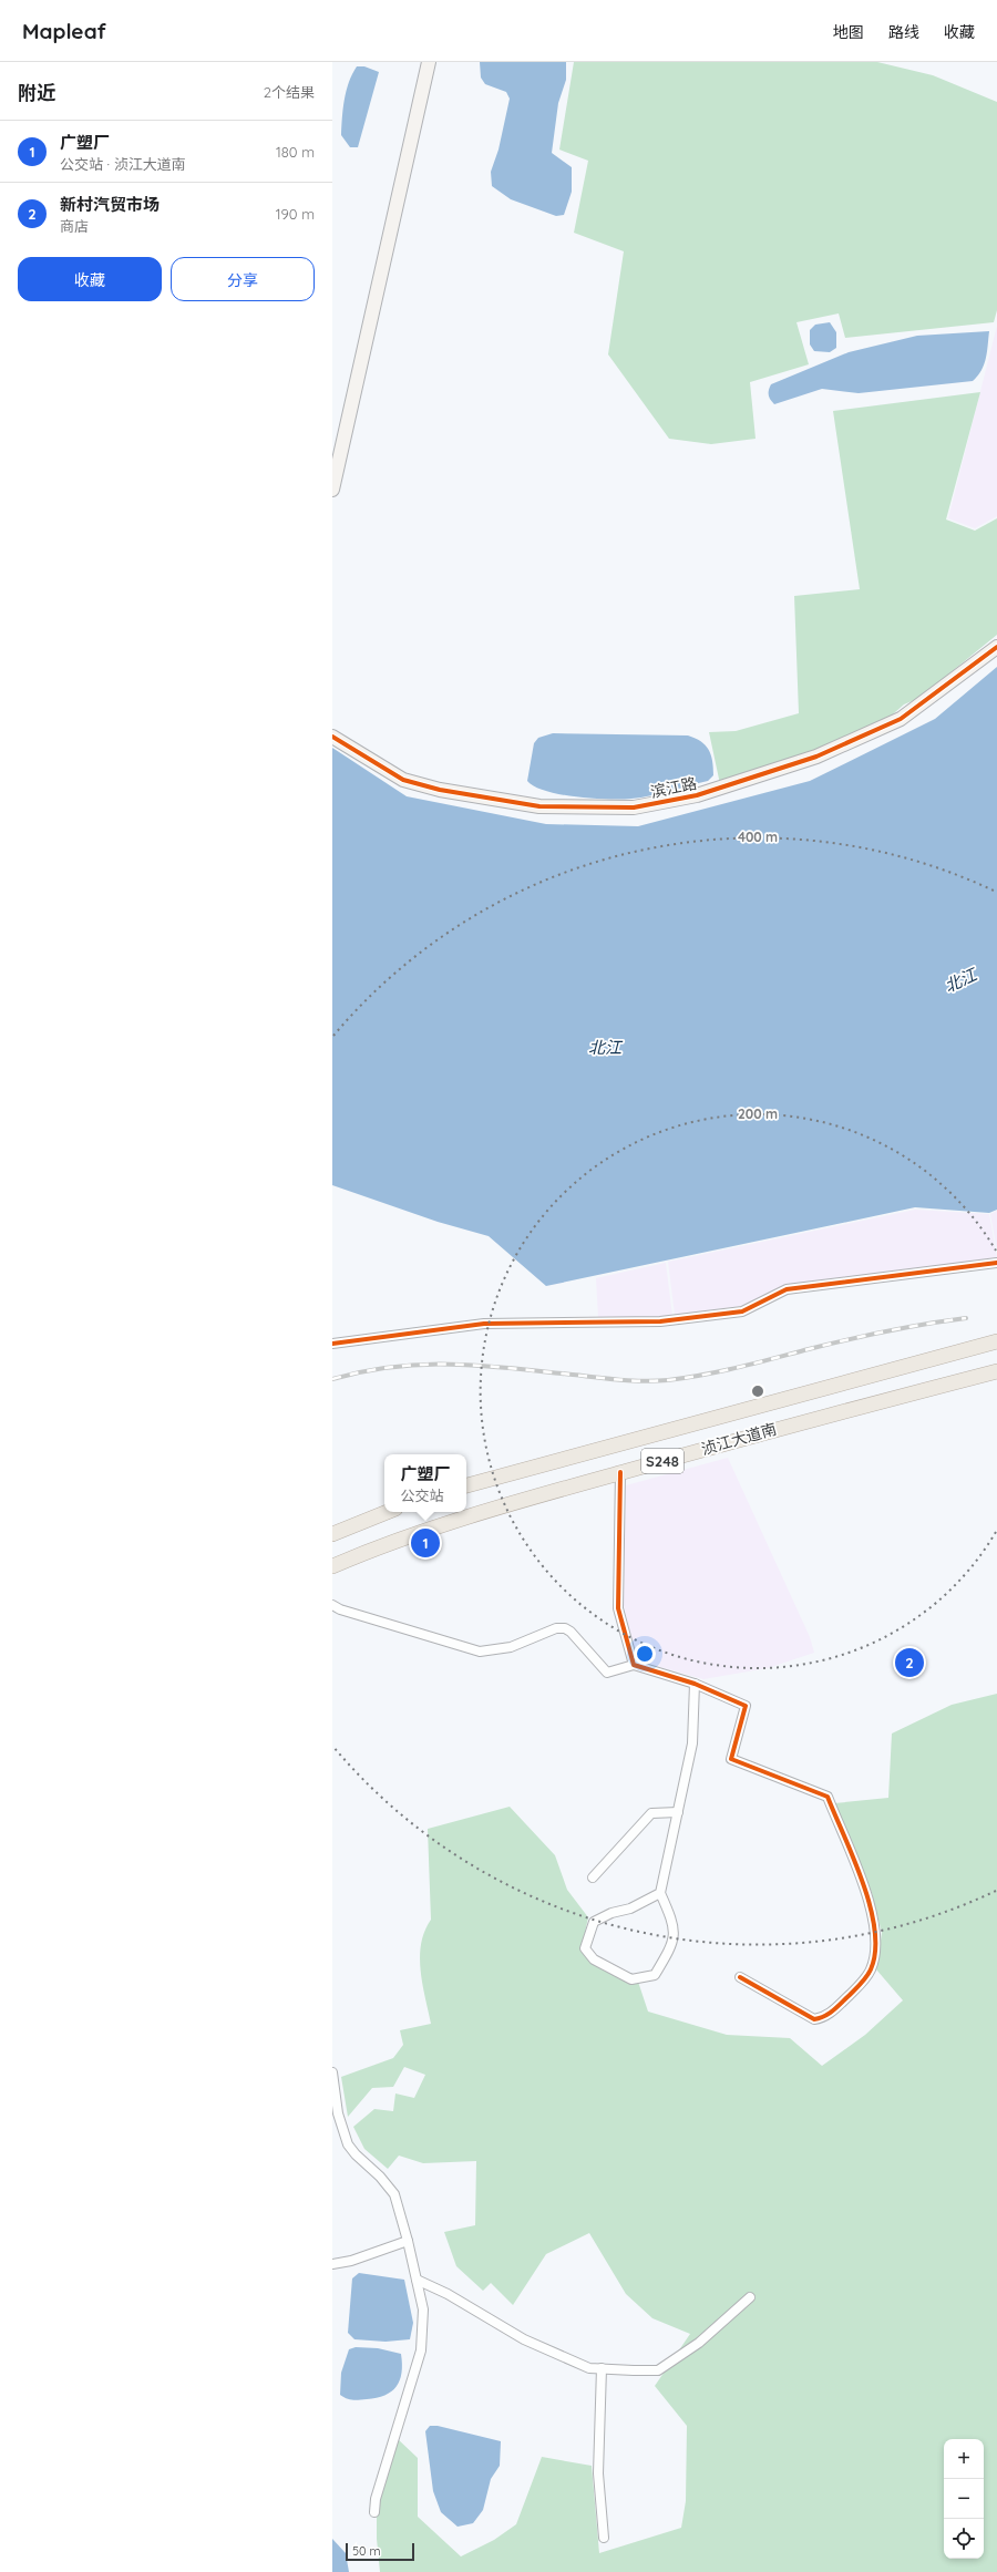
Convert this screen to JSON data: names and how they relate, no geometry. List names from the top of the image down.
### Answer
{
  "streets": {
    "main road": ["浈江大道南", "S248"],
    "street": ["滨江路"]
  },
  "water": ["北江"],
  "scale_bar": "50 m",
  "page": {
    "header": "Mapleaf",
    "nav": ["地图", "路线", "收藏"],
    "heading": ["附近", "2个结果"],
    "list": [
      {
        "mark": "1",
        "name": "广塑厂",
        "note": "公交站 · 浈江大道南",
        "value": "180 m"
      },
      {
        "mark": "2",
        "name": "新村汽贸市场",
        "note": "商店",
        "value": "190 m"
      }
    ],
    "buttons": ["收藏", "分享"],
    "popup": ["广塑厂", "公交站"],
    "pins": ["1", "2"],
    "map_buttons": ["+", "−"],
    "scale": "50 m"
  },
  "rings": ["400 m", "200 m"]
}
